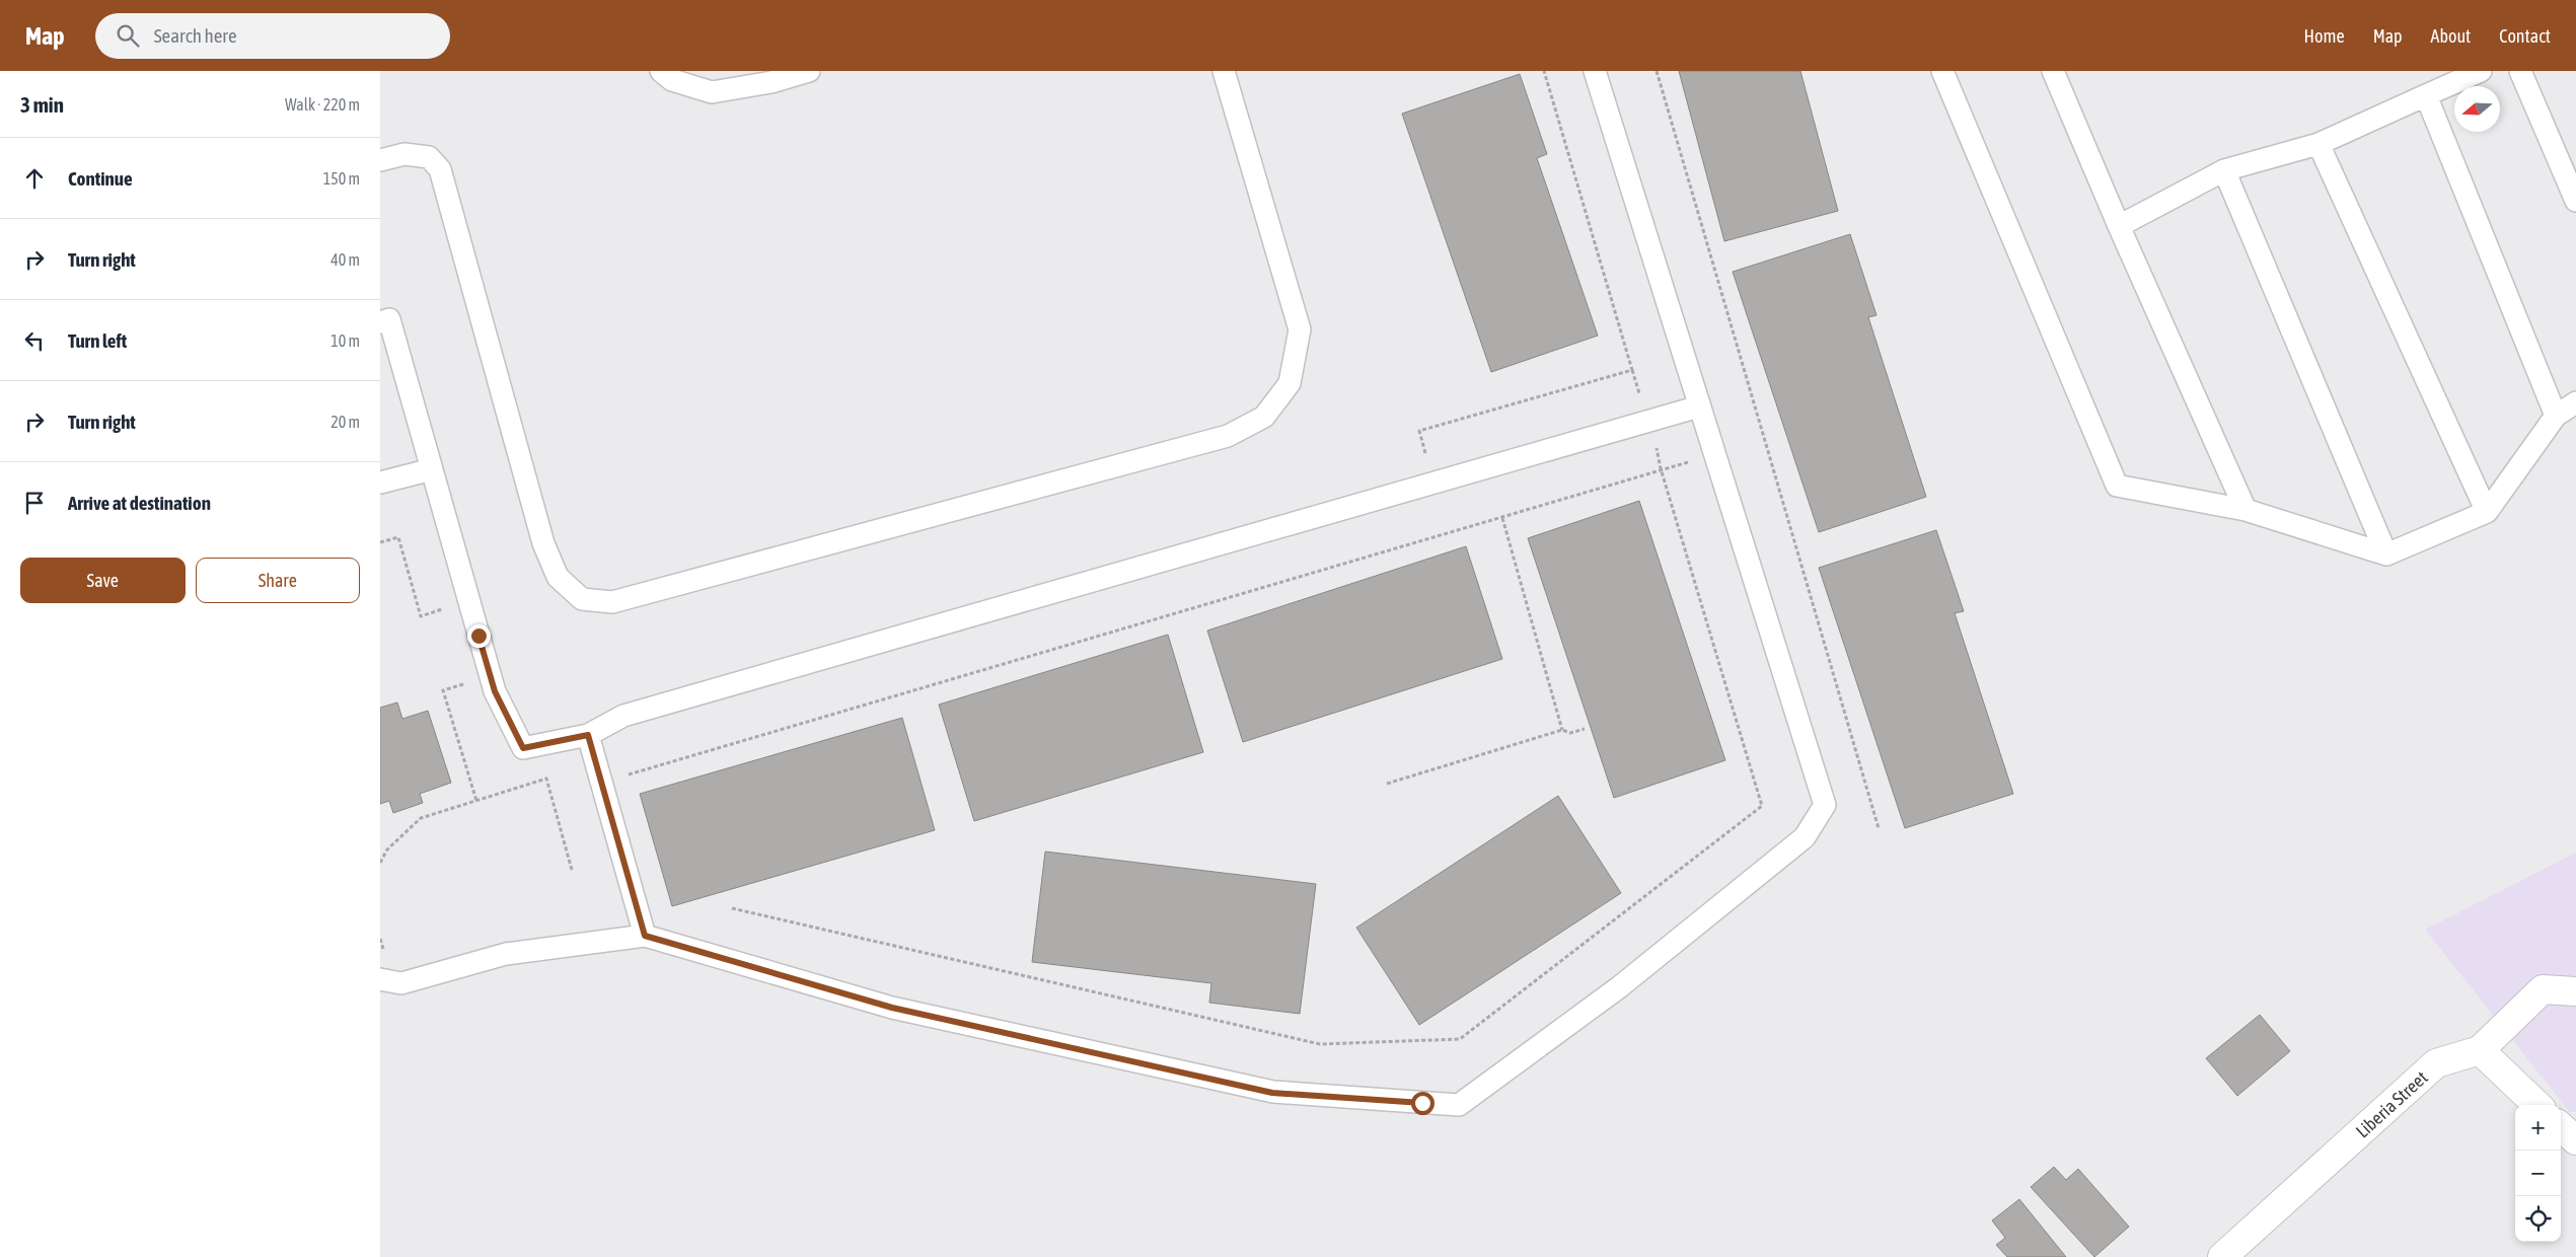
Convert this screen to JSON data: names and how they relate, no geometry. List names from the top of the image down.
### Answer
{
  "streets": {
    "street": ["Liberia Street"]
  },
  "north": "left",
  "page": {
    "header": "Map",
    "search": "Search here",
    "nav": [
      "Home",
      "Map",
      "About",
      "Contact"
    ],
    "heading": ["3 min", "Walk · 220 m"],
    "list": [
      ["Continue", "150 m"],
      ["Turn right", "40 m"],
      ["Turn left", "10 m"],
      ["Turn right", "20 m"],
      "Arrive at destination"
    ],
    "buttons": ["Save", "Share"],
    "map_buttons": ["+", "−"]
  }
}
